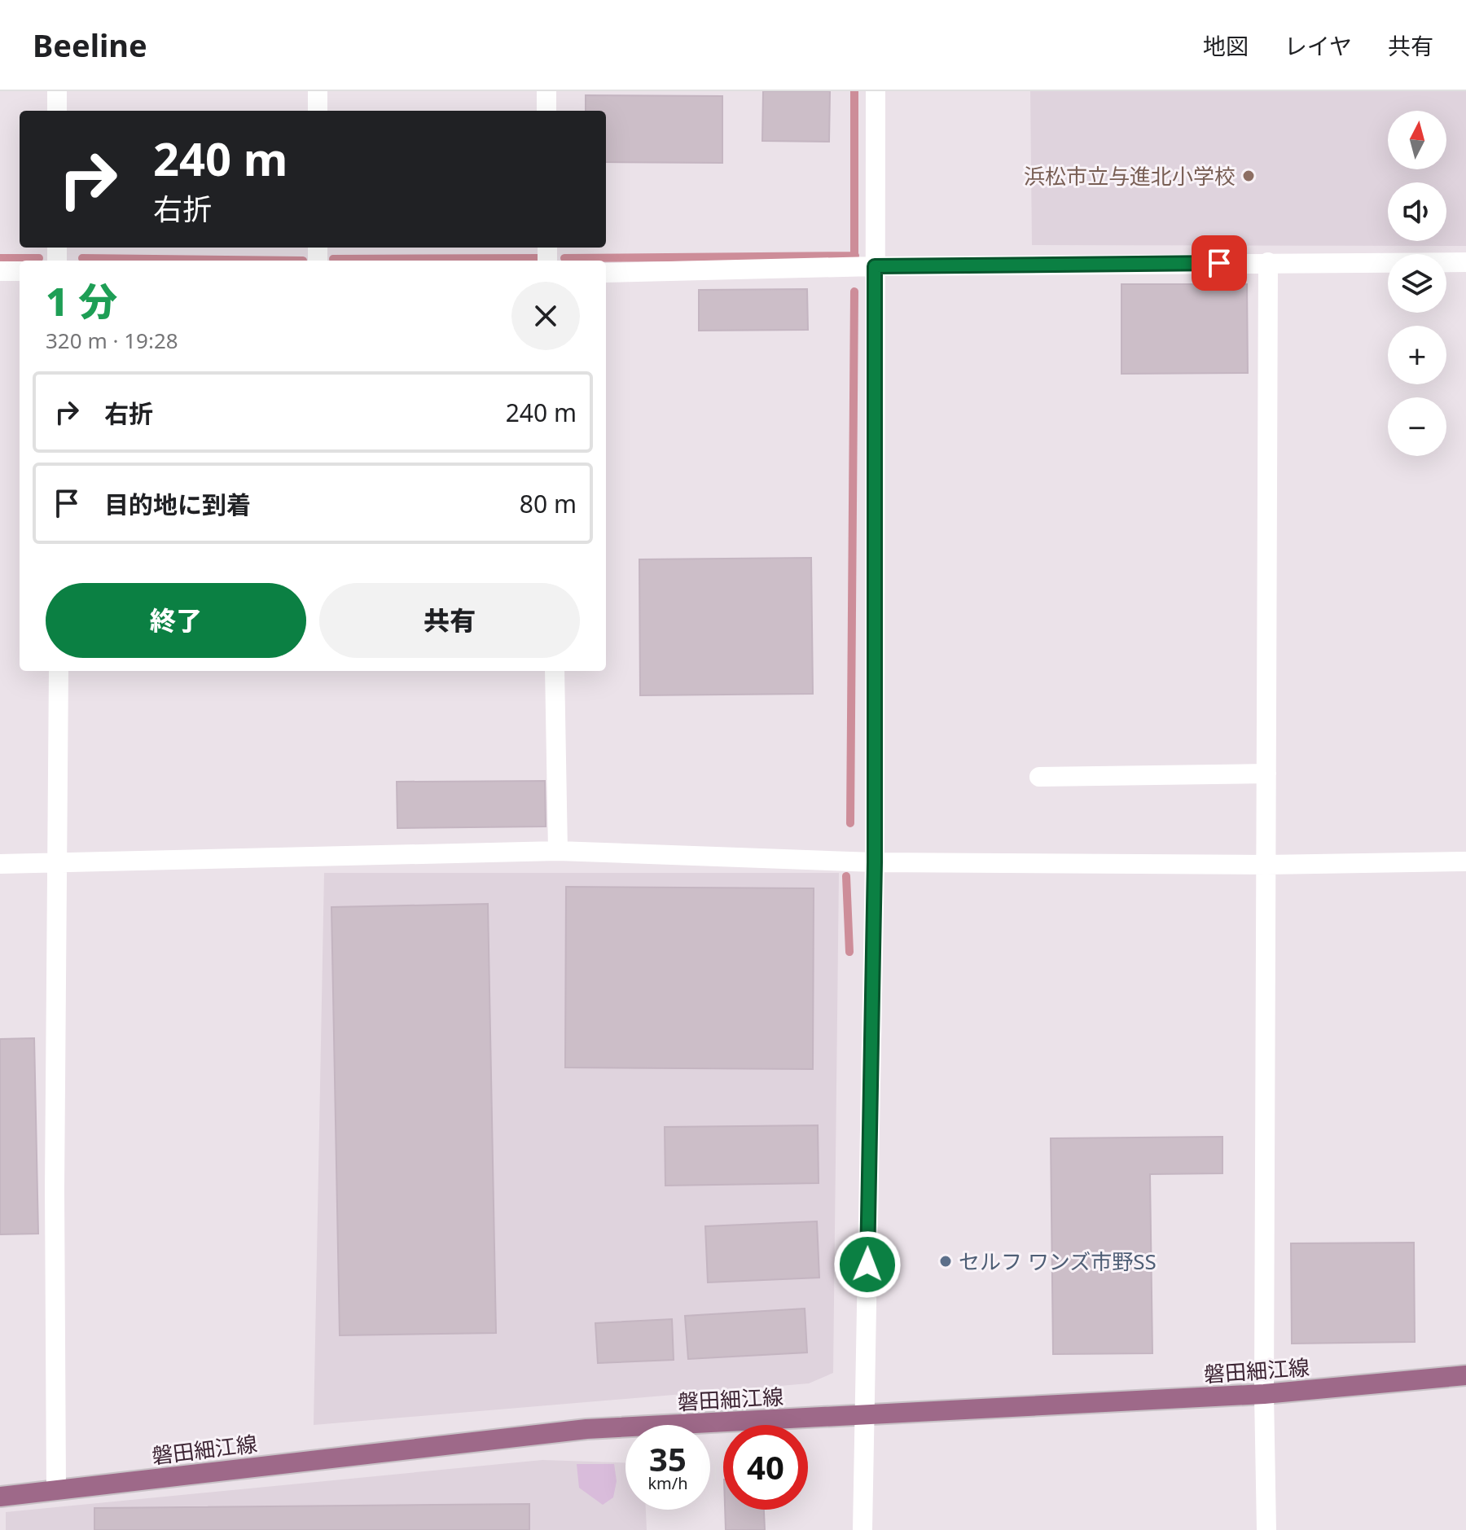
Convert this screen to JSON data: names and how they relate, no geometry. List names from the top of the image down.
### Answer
{
  "streets": {
    "main road": ["磐田細江線"]
  },
  "places": ["浜松市立与進北小学校", "セルフ ワンズ市野SS"],
  "north": "top",
  "page": {
    "header": "Beeline",
    "nav": ["地図", "レイヤ", "共有"],
    "map_buttons": ["+", "−"],
    "turn": ["240 m", "右折"],
    "heading": ["1 分", "320 m · 19:28"],
    "list": [
      {
        "name": "右折",
        "value": "240 m"
      },
      {
        "name": "目的地に到着",
        "value": "80 m"
      }
    ],
    "buttons": ["終了", "共有"],
    "speed": "35 km/h",
    "limit": "40"
  }
}
